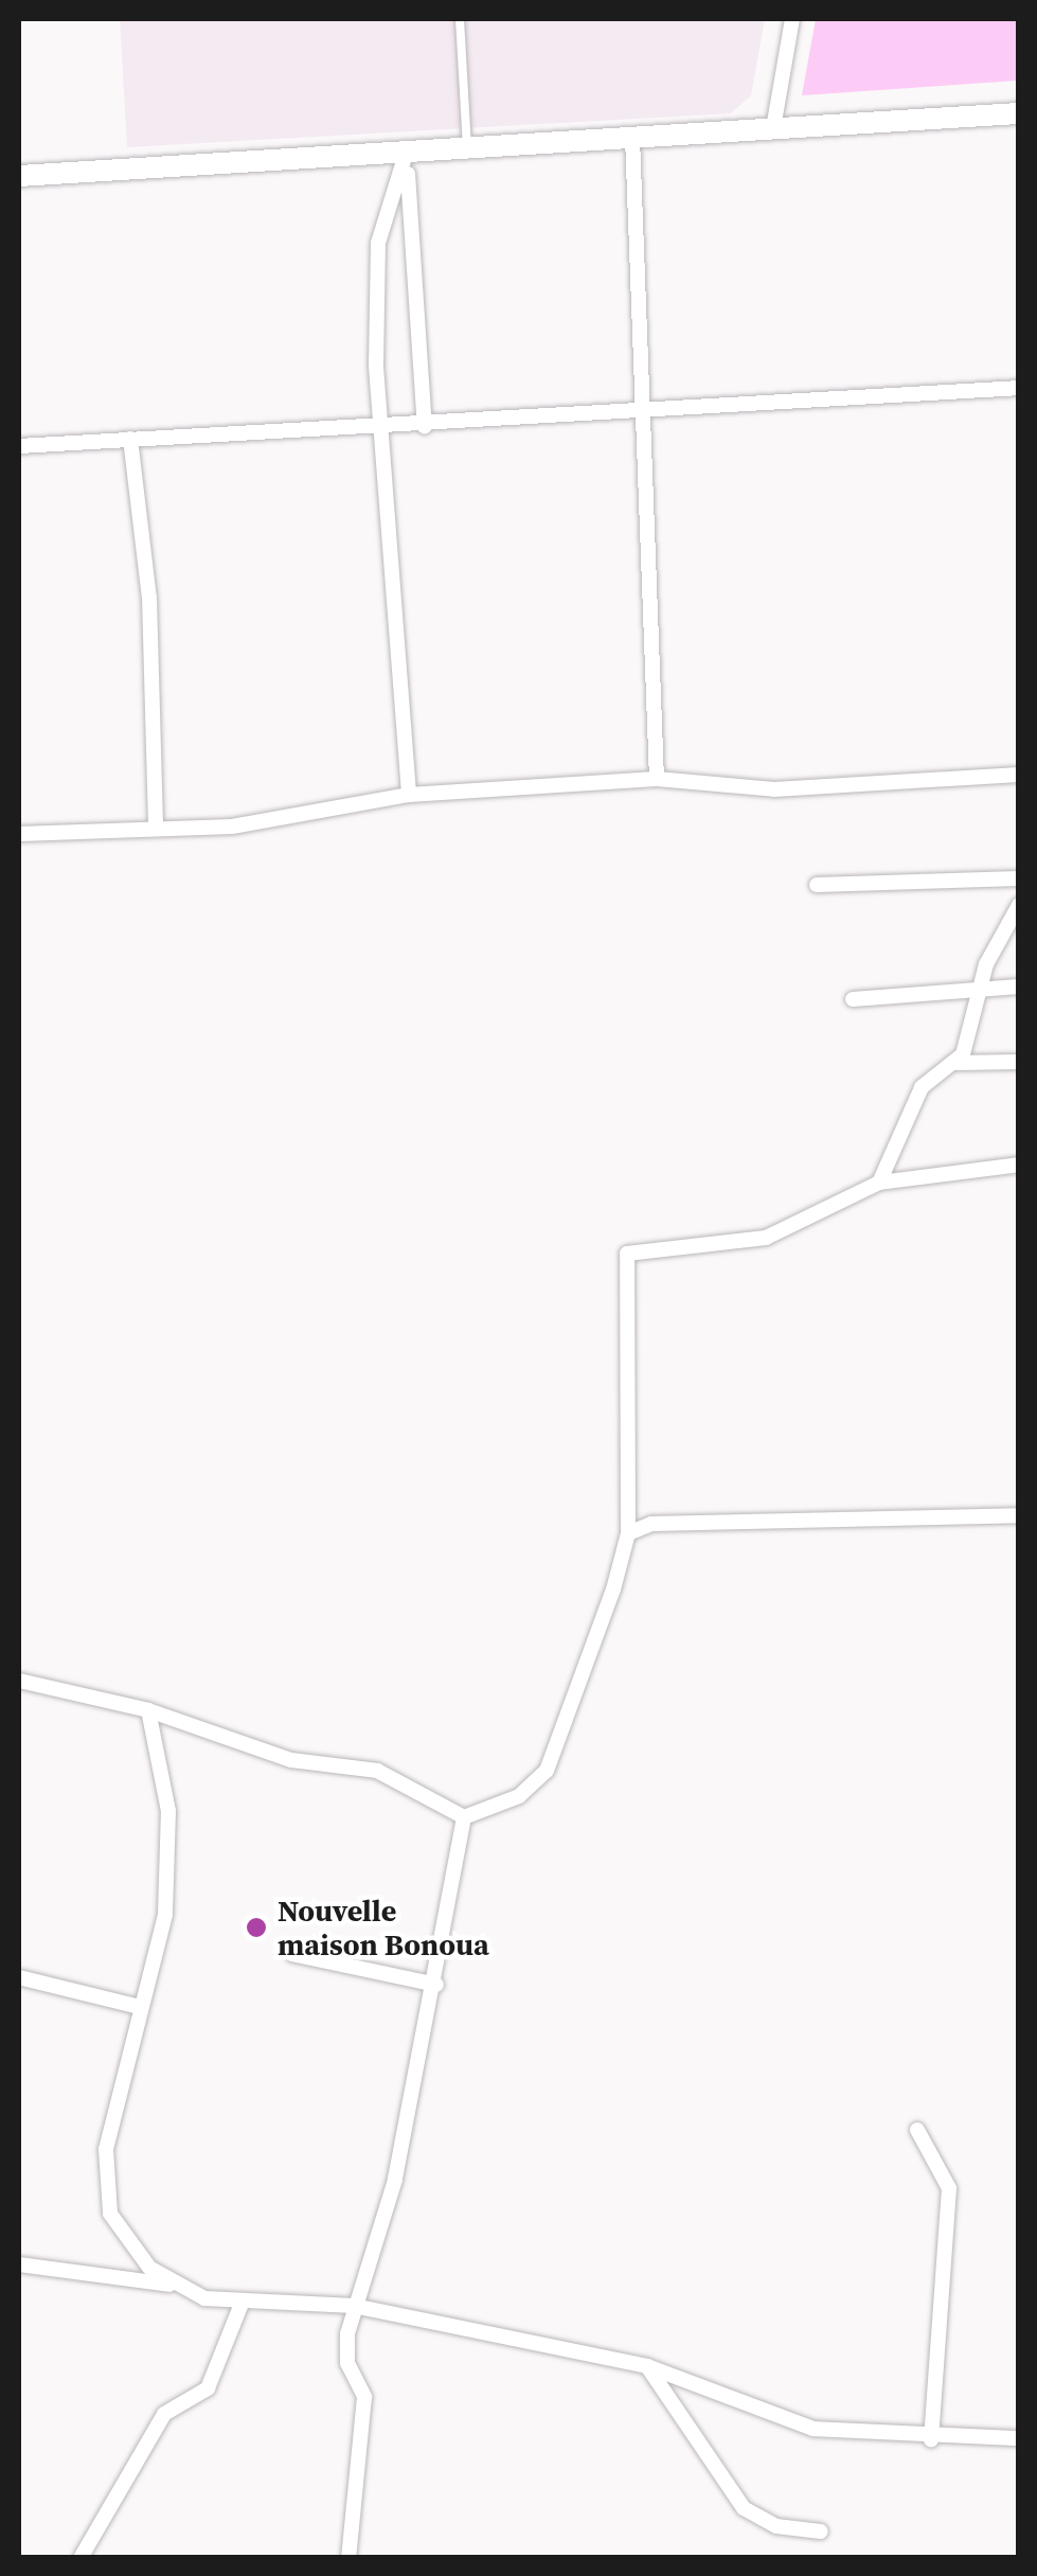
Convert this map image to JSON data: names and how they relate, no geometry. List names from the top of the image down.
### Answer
{
  "places": ["Nouvelle maison Bonoua"]
}
